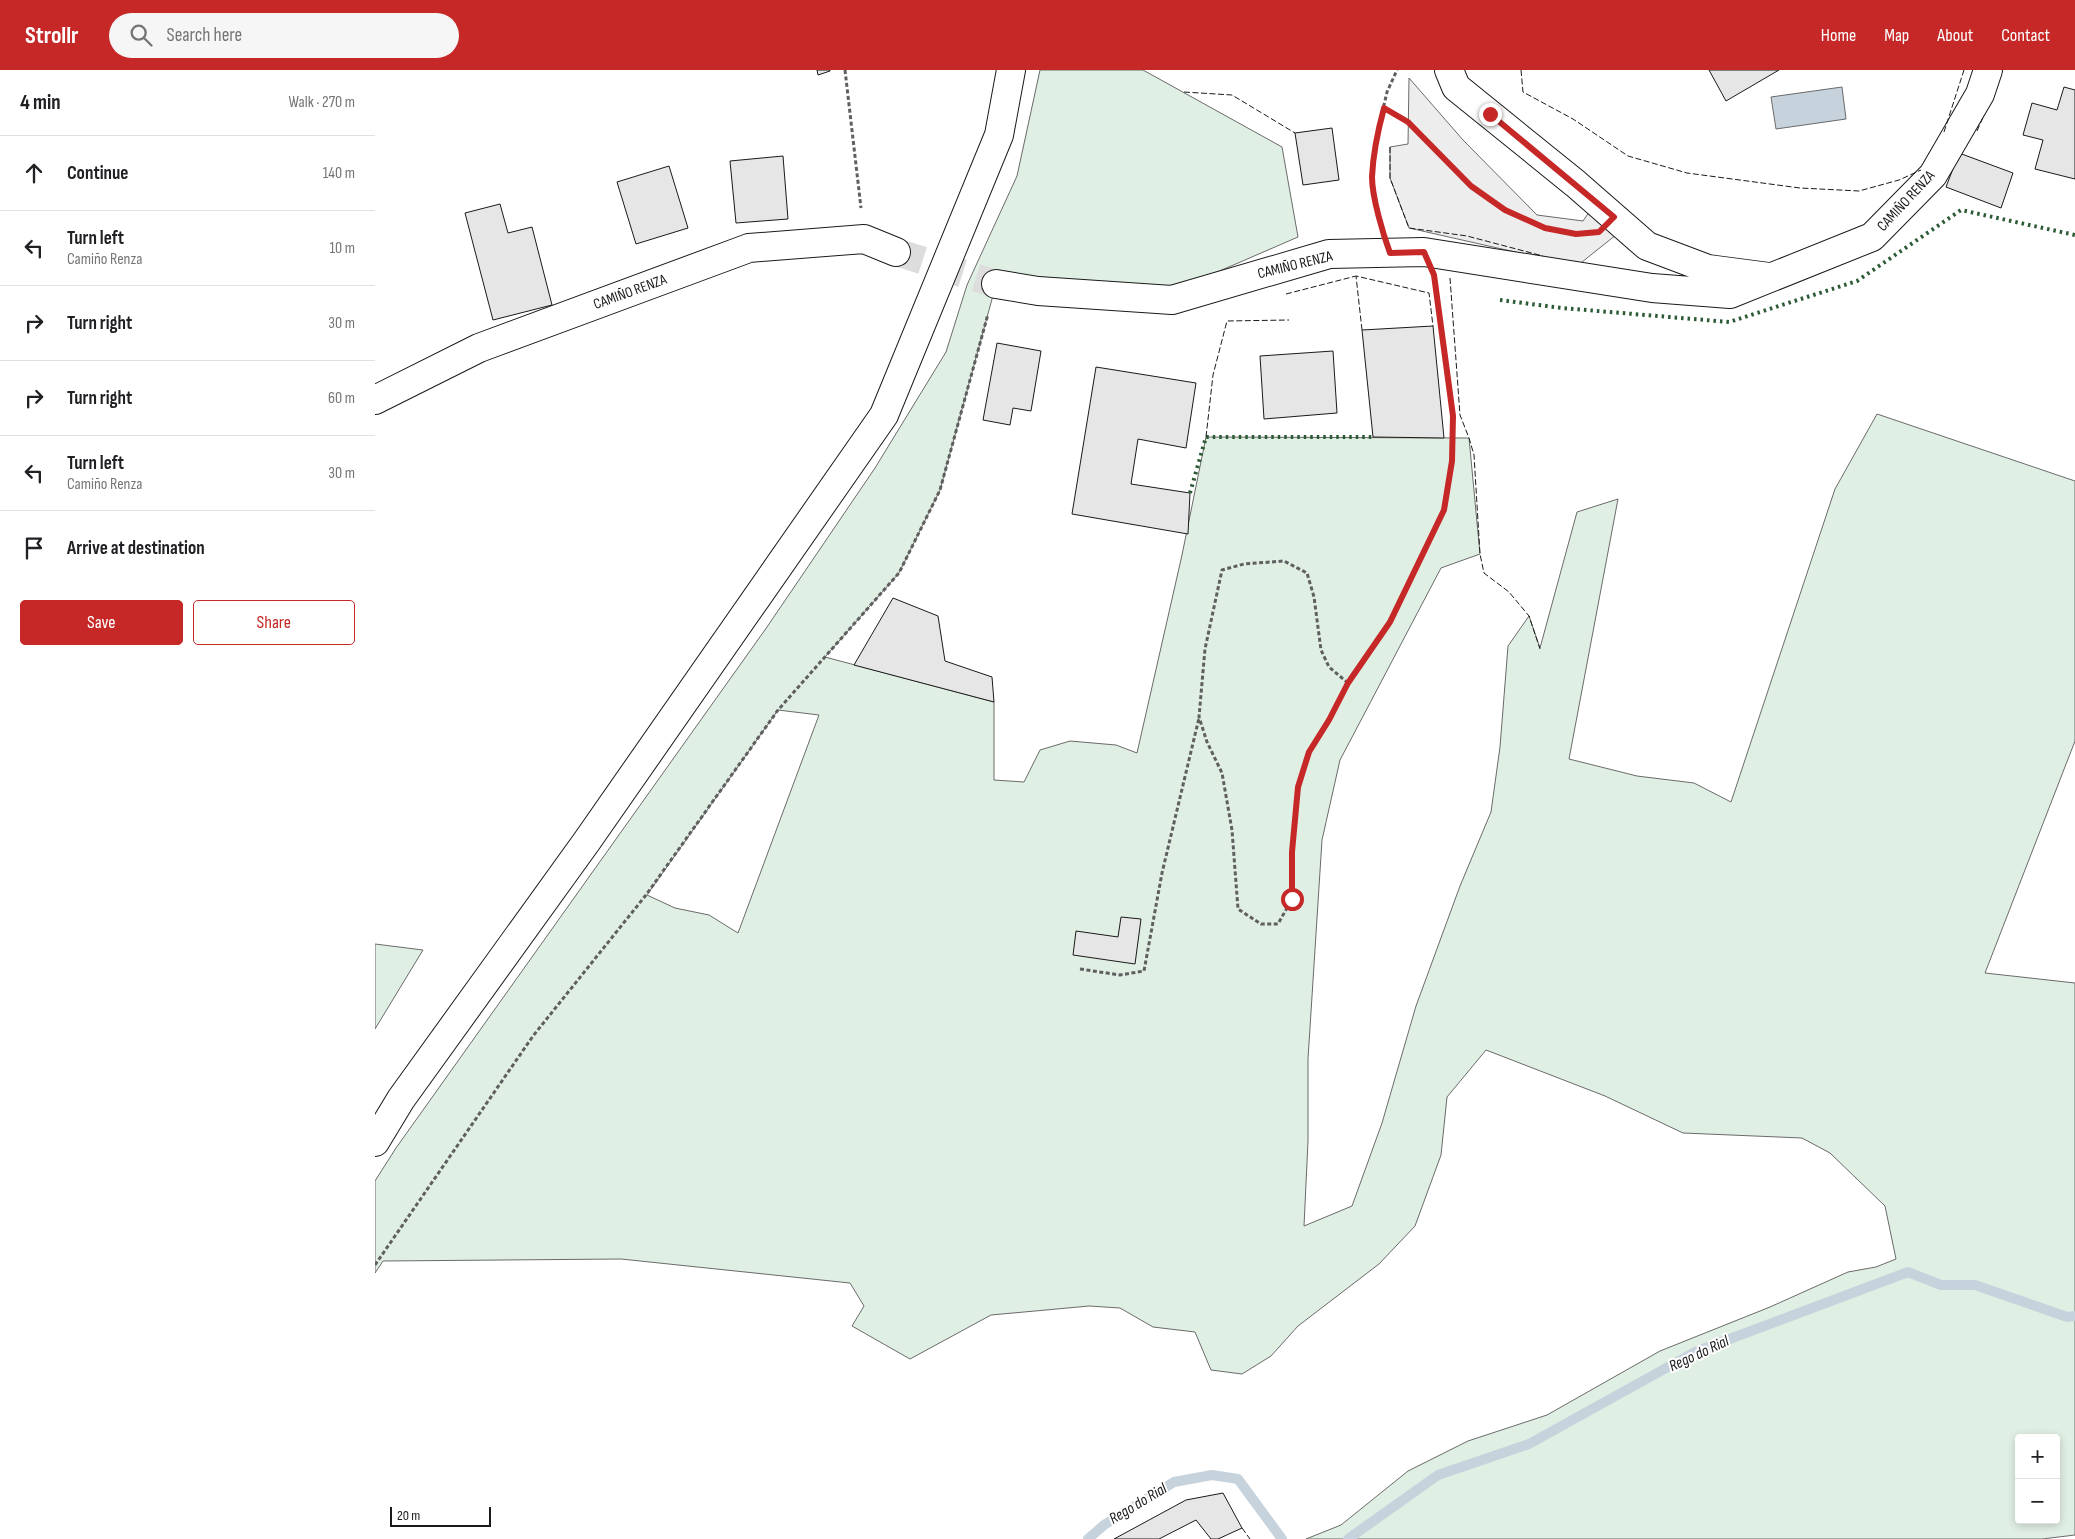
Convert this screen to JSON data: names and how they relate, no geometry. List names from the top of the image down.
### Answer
{
  "streets": {
    "street": ["CAMIÑO RENZA"]
  },
  "water": ["Rego do Rial"],
  "scale_bar": "20 m",
  "page": {
    "header": "Strollr",
    "search": "Search here",
    "nav": [
      "Home",
      "Map",
      "About",
      "Contact"
    ],
    "heading": ["4 min", "Walk · 270 m"],
    "list": [
      ["Continue", "140 m"],
      ["Turn left", "Camiño Renza", "10 m"],
      ["Turn right", "30 m"],
      ["Turn right", "60 m"],
      ["Turn left", "Camiño Renza", "30 m"],
      "Arrive at destination"
    ],
    "buttons": ["Save", "Share"],
    "map_buttons": ["+", "−"],
    "scale": "20 m"
  }
}
